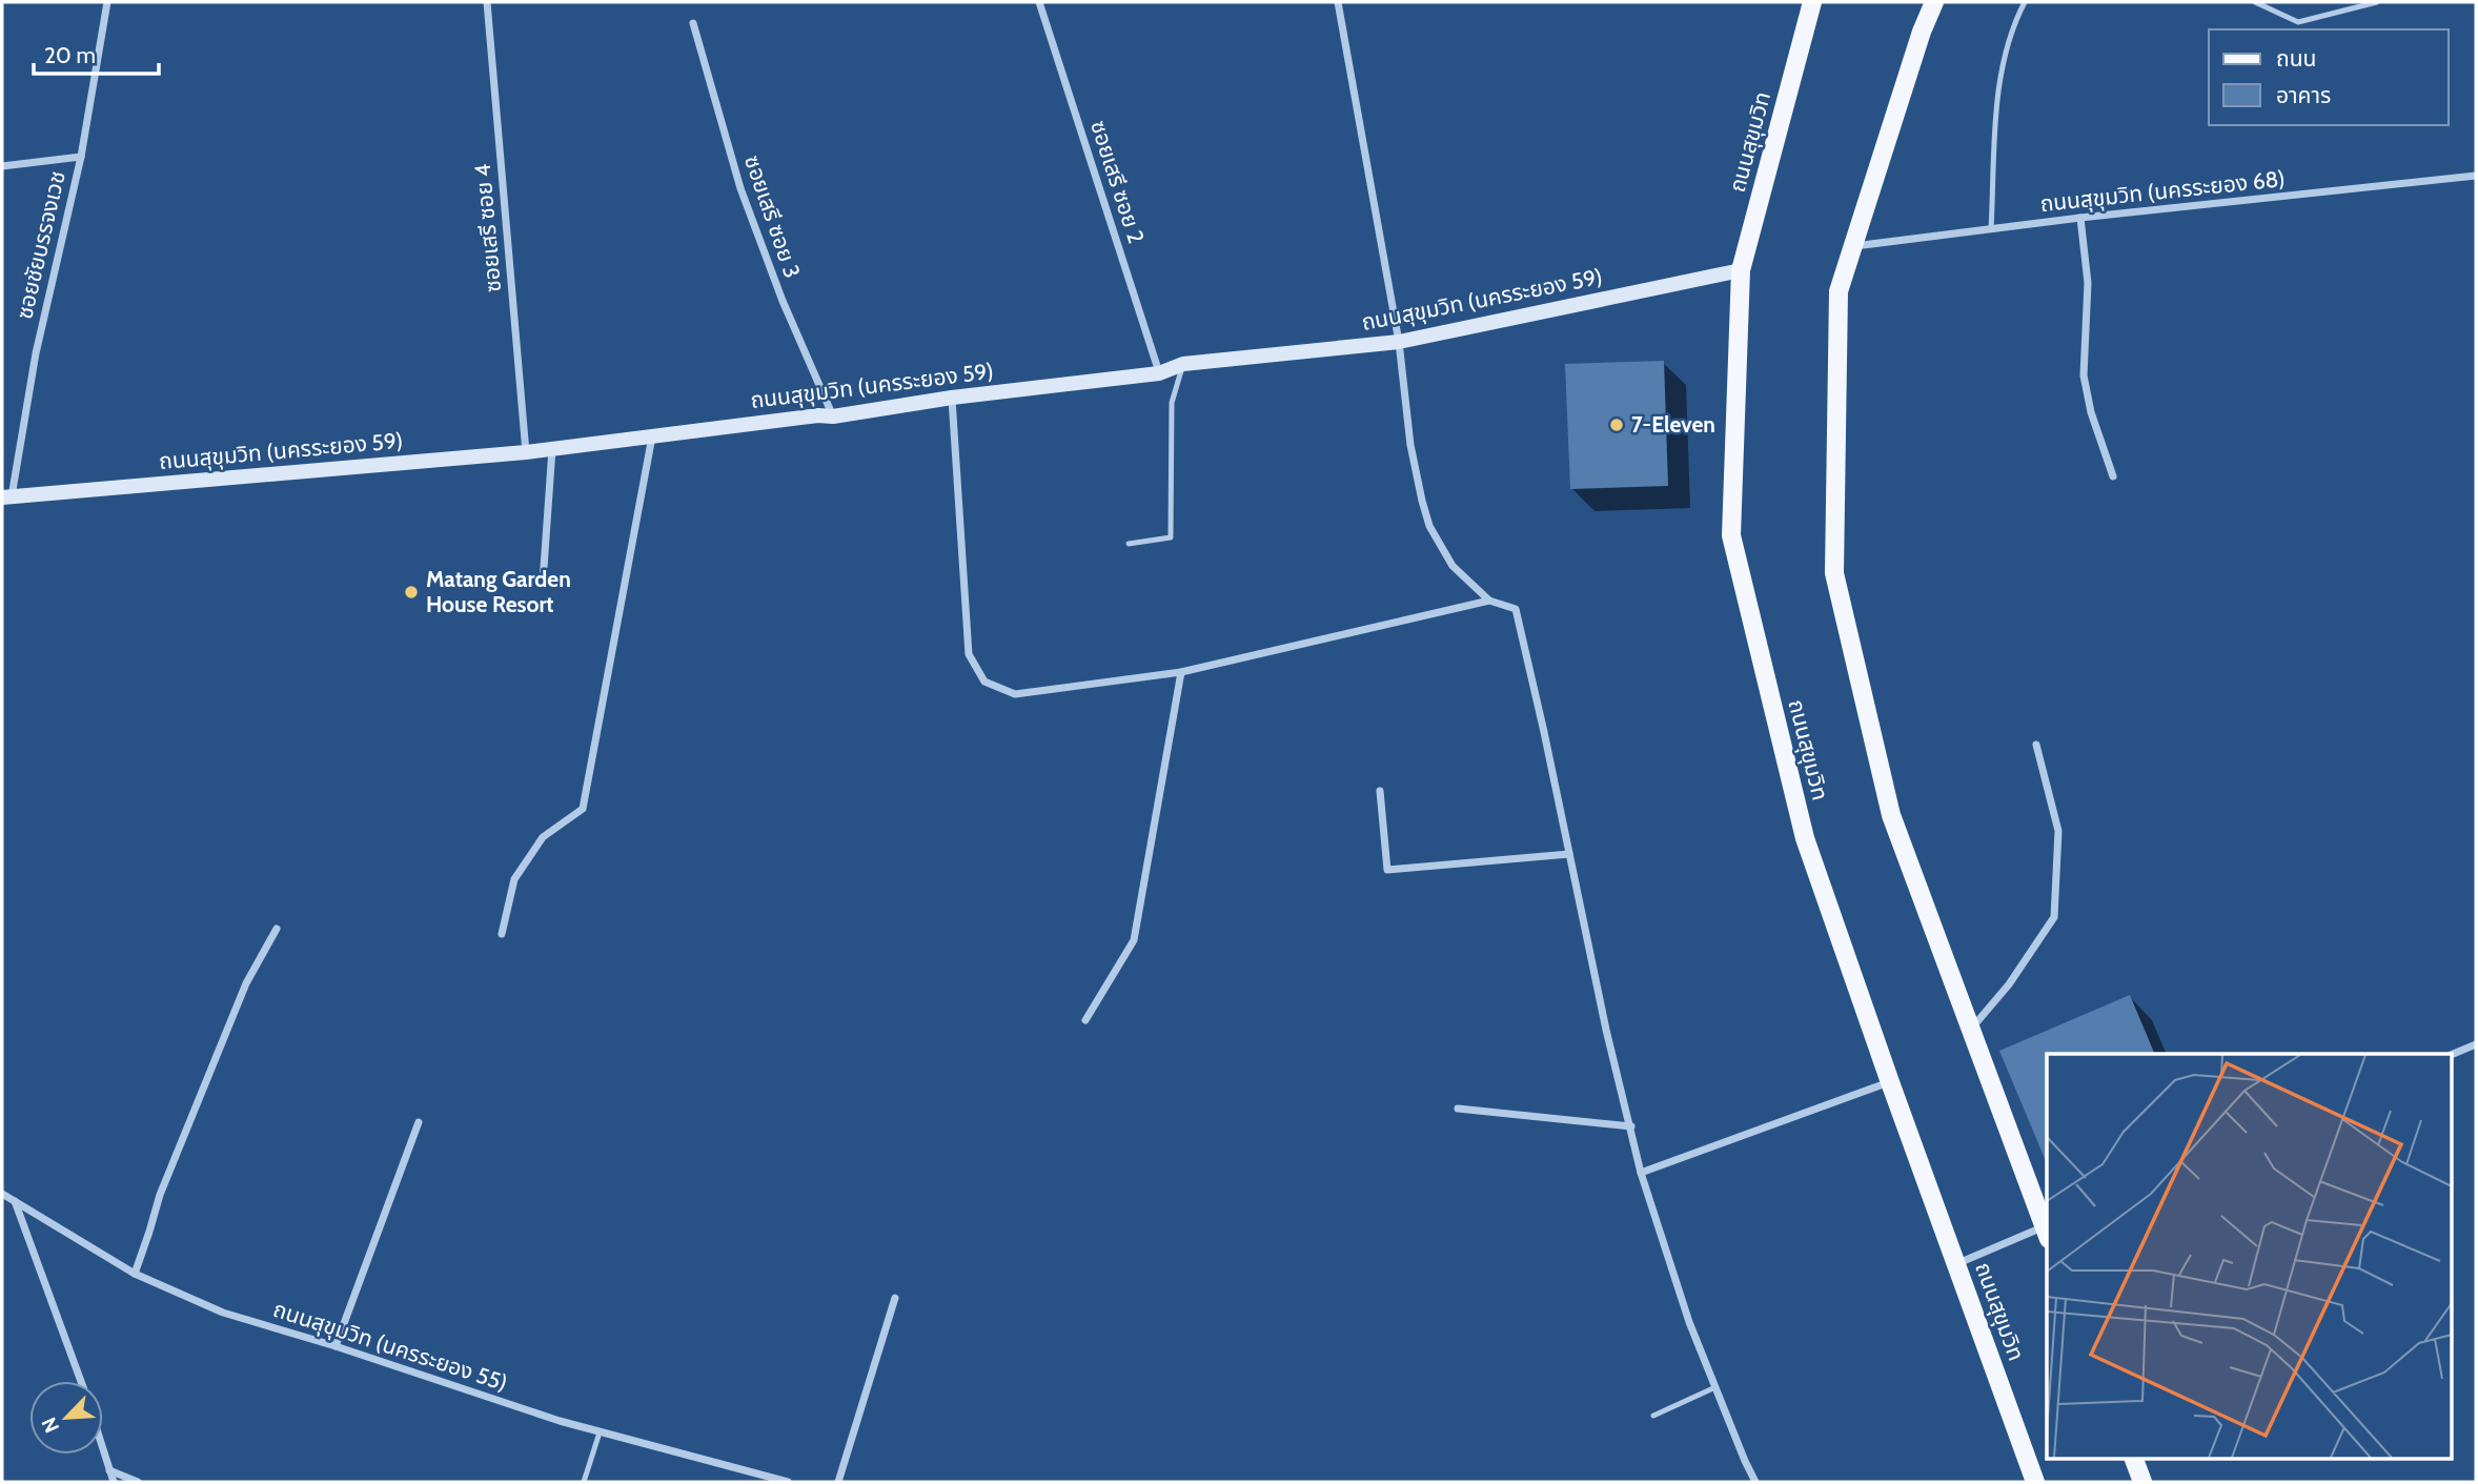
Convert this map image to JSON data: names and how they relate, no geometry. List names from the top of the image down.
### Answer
{
  "streets": {
    "main road": ["ถนนสุขุมวิท"],
    "street": [
      "ซอยเสรี ซอย 2",
      "ถนนสุขุมวิท (นครระยอง 68)",
      "ซอยเสรี ซอย 3",
      "ซอยเสรี ซอย 4",
      "ซอยชัยบรรจงเวช",
      "ถนนสุขุมวิท (นครระยอง 59)",
      "ถนนสุขุมวิท (นครระยอง 55)"
    ]
  },
  "crossings": [
    ["ถนนสุขุมวิท", "ถนนสุขุมวิท (นครระยอง 59)"],
    ["ซอยเสรี ซอย 2", "ถนนสุขุมวิท (นครระยอง 59)"],
    ["ซอยเสรี ซอย 3", "ถนนสุขุมวิท (นครระยอง 59)"],
    ["ซอยเสรี ซอย 4", "ถนนสุขุมวิท (นครระยอง 59)"],
    ["ซอยชัยบรรจงเวช", "ถนนสุขุมวิท (นครระยอง 59)"]
  ],
  "places": ["7-Eleven", "Matang Garden House Resort"],
  "legend": ["ถนน", "อาคาร"],
  "scale_bar": "20 m",
  "north": "bottom left"
}
